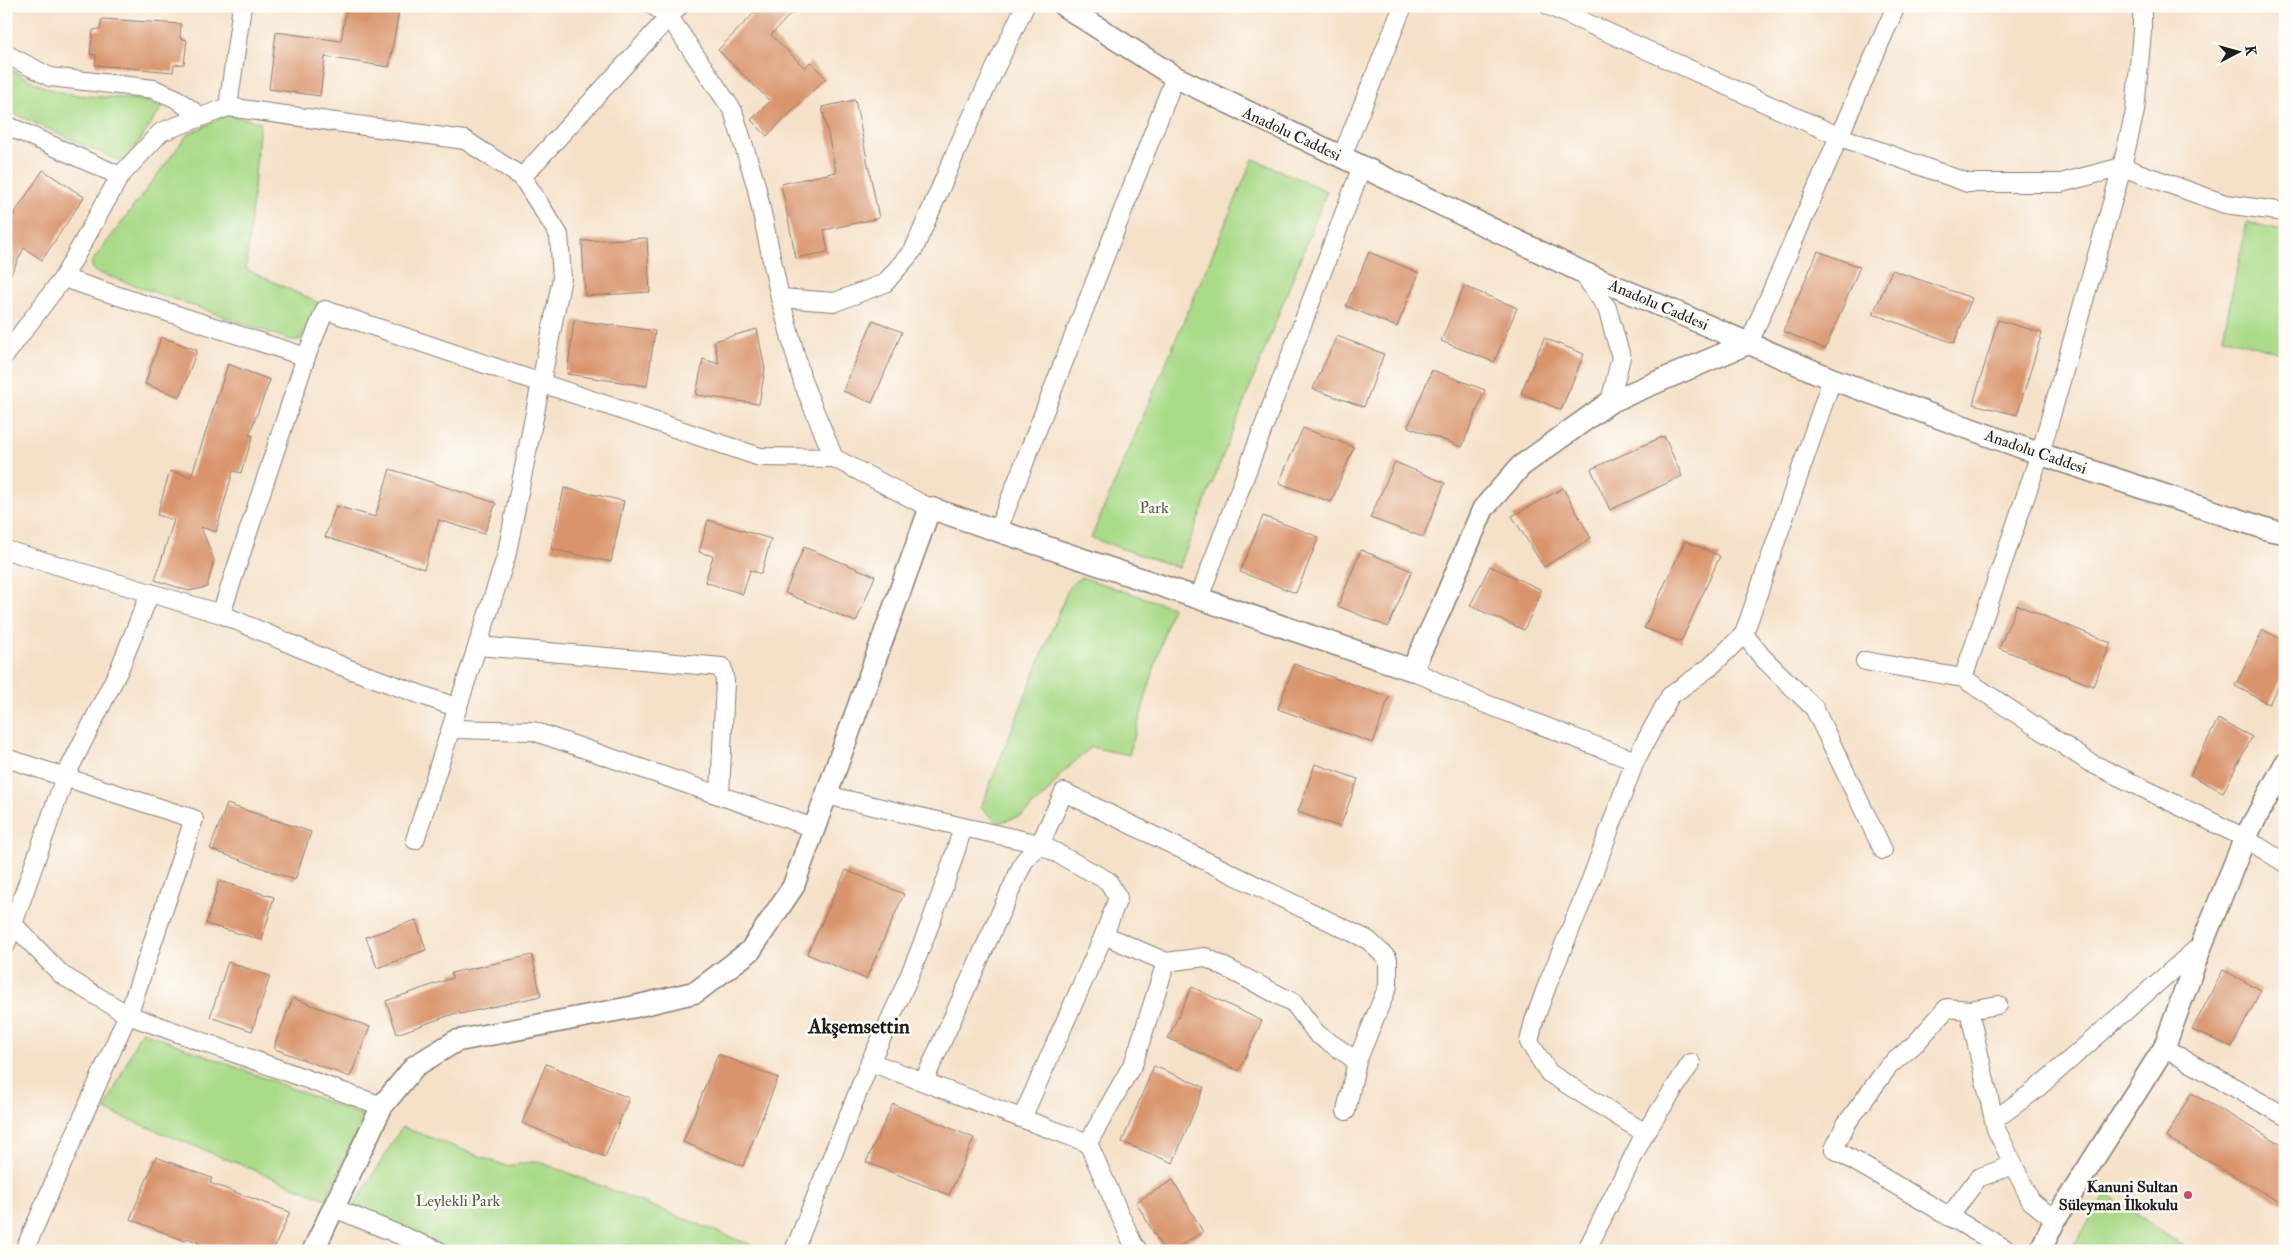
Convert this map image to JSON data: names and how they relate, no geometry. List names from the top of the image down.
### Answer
{
  "streets": {
    "street": ["Anadolu Caddesi"]
  },
  "districts": ["Akşemsettin"],
  "parks": ["Park", "Leylekli Park"],
  "places": ["Kanuni Sultan Süleyman İlkokulu"],
  "north": "right"
}
